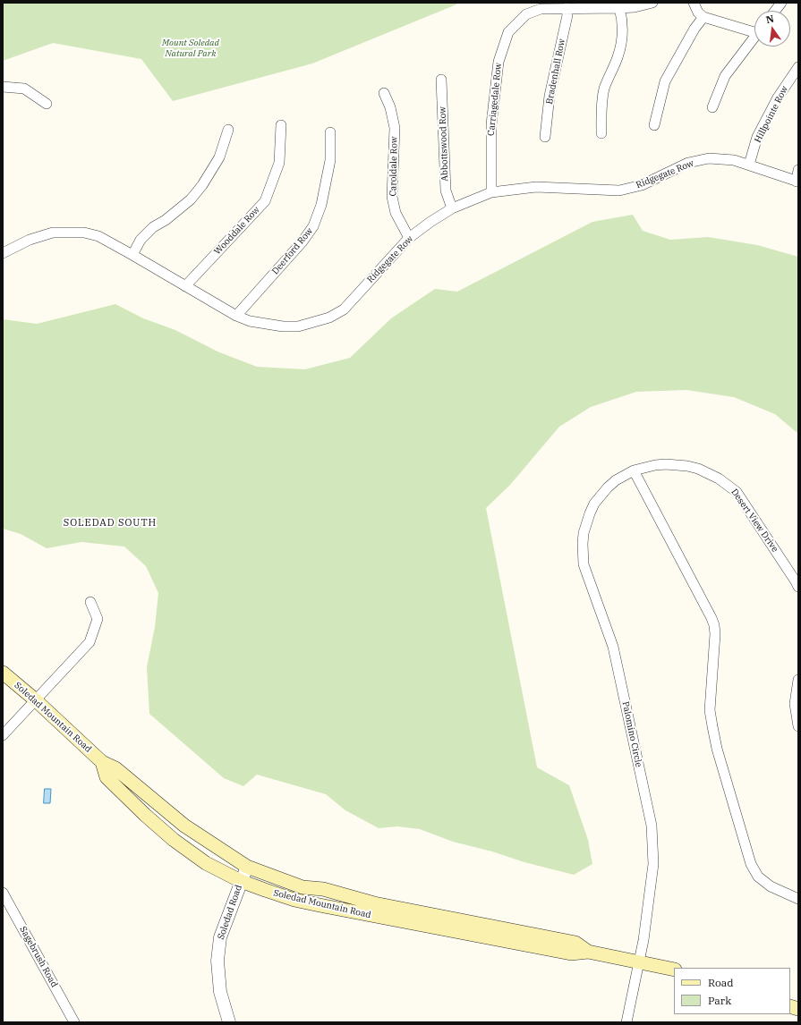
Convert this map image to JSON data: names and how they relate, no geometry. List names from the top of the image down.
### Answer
{
  "streets": {
    "main road": ["Soledad Mountain Road"],
    "street": [
      "Bradenhall Row",
      "Carriagedale Row",
      "Hillpointe Row",
      "Abbottswood Row",
      "Caroldale Row",
      "Ridgegate Row",
      "Wooddale Row",
      "Deerford Row",
      "Desert View Drive",
      "Palomino Circle",
      "Soledad Road",
      "Sagebrush Road"
    ]
  },
  "crossings": [
    ["Bradenhall Row", "Carriagedale Row"],
    ["Carriagedale Row", "Ridgegate Row"],
    ["Hillpointe Row", "Ridgegate Row"],
    ["Abbottswood Row", "Ridgegate Row"],
    ["Caroldale Row", "Ridgegate Row"],
    ["Ridgegate Row", "Wooddale Row"],
    ["Ridgegate Row", "Deerford Row"],
    ["Desert View Drive", "Palomino Circle"],
    ["Soledad Mountain Road", "Palomino Circle"],
    ["Soledad Mountain Road", "Soledad Road"]
  ],
  "districts": ["SOLEDAD SOUTH"],
  "parks": ["Mount Soledad Natural Park"],
  "legend": ["Road", "Park"],
  "north": "top"
}
